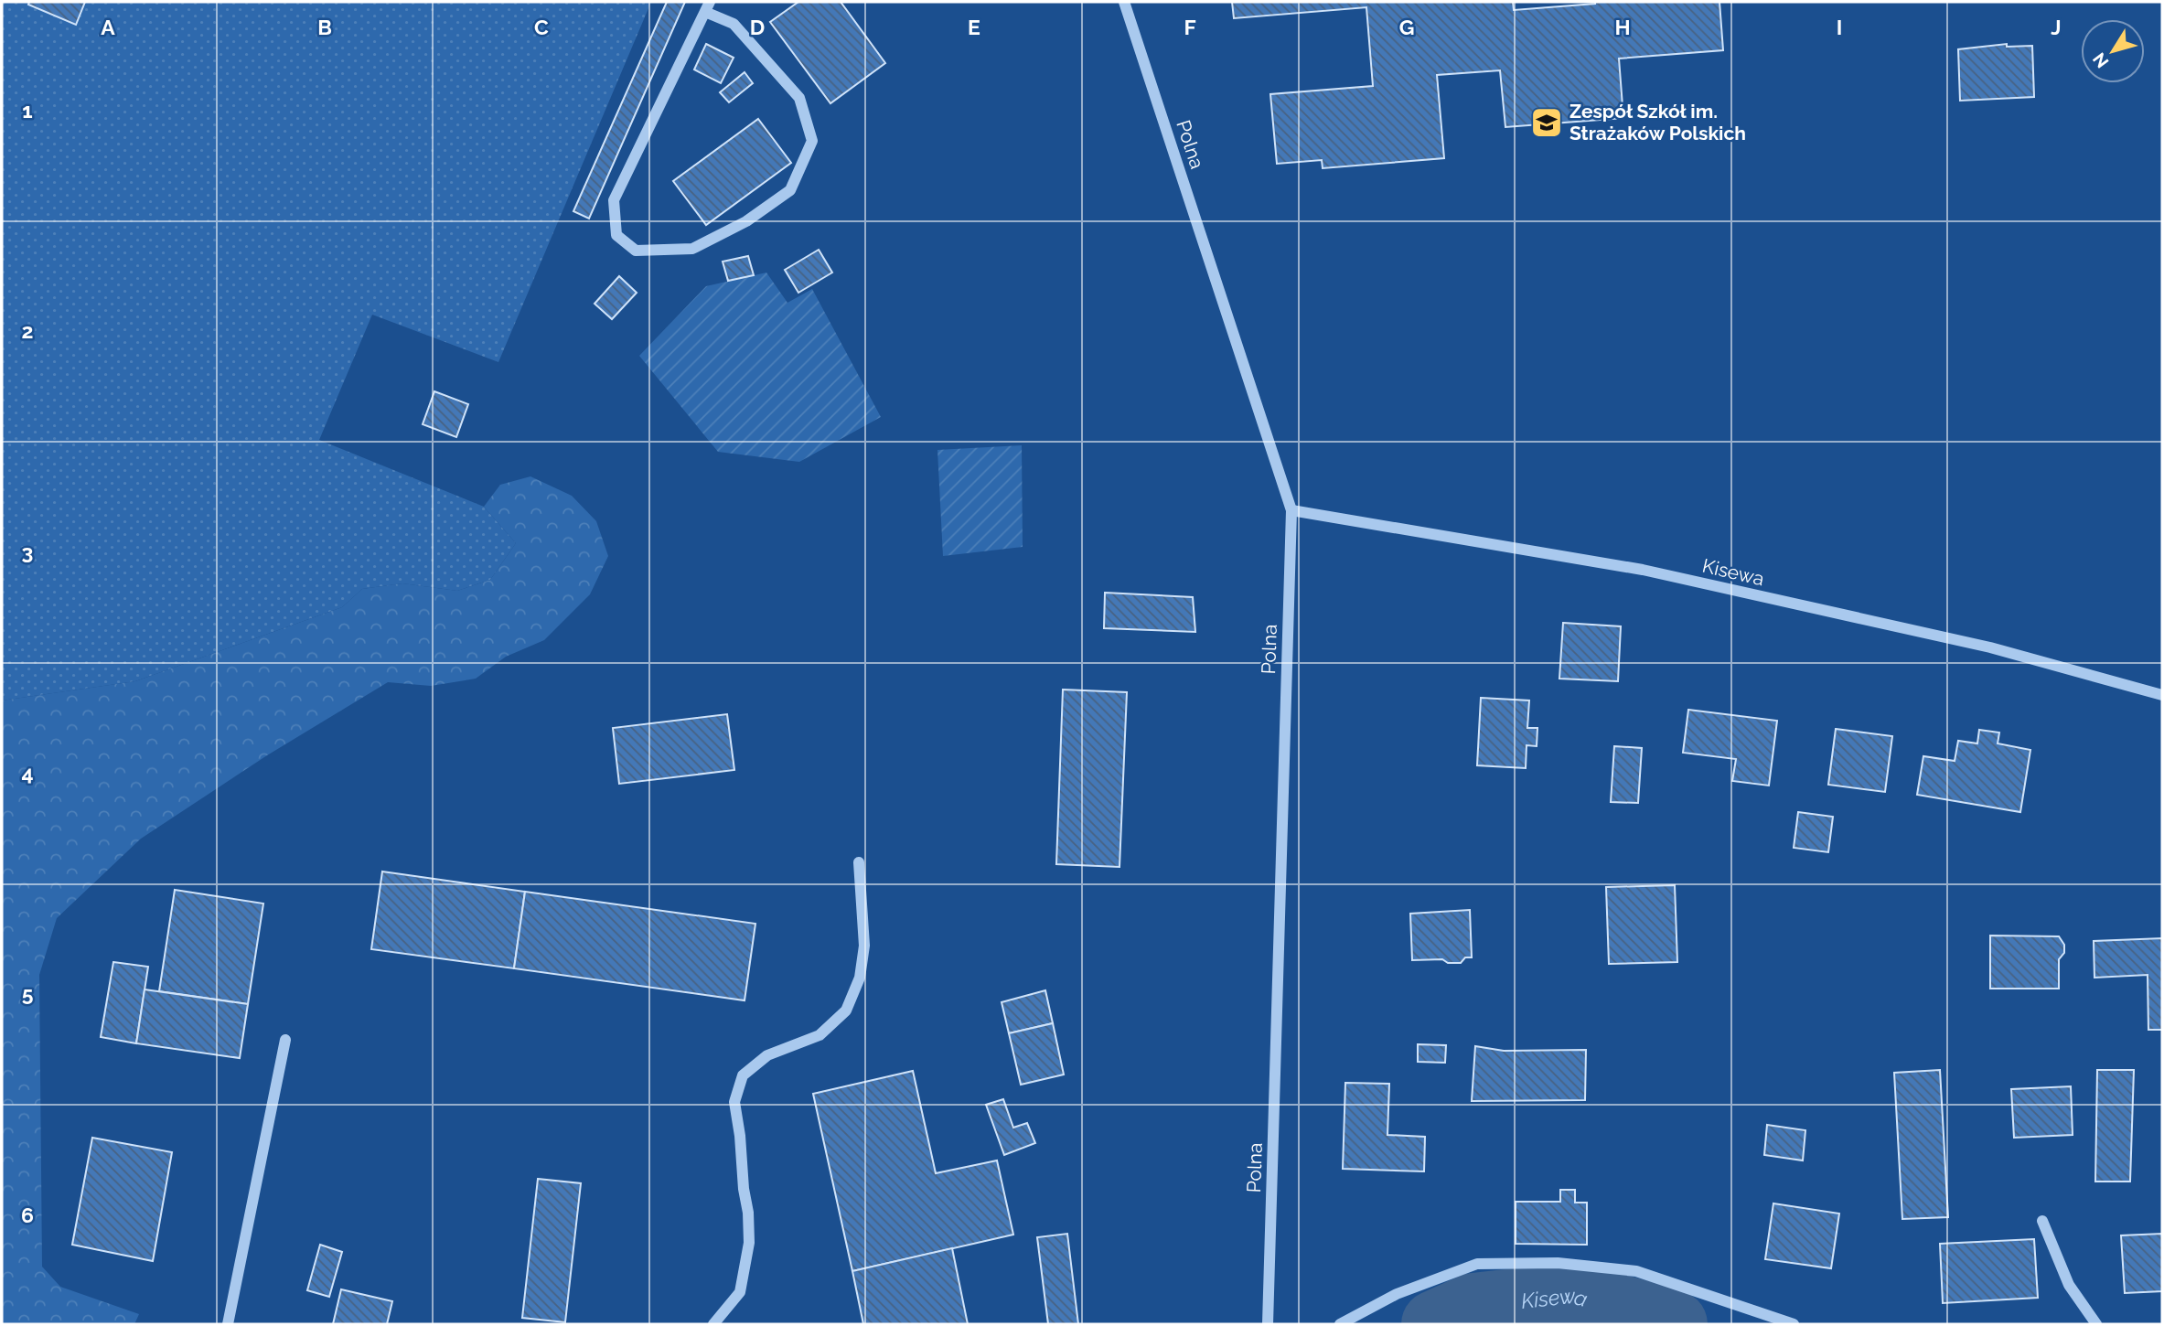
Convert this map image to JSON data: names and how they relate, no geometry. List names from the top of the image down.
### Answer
{
  "streets": {
    "street": ["Polna", "Kisewa"]
  },
  "crossings": [
    ["Polna", "Kisewa"]
  ],
  "water": ["Kisewa"],
  "places": {
    "school or university": ["Zespół Szkół im. Strażaków Polskich"]
  },
  "north": "bottom left",
  "grid": {
    "columns": [
      "A",
      "B",
      "C",
      "D",
      "E",
      "F",
      "G",
      "H",
      "I",
      "J"
    ],
    "rows": [
      "1",
      "2",
      "3",
      "4",
      "5",
      "6"
    ]
  }
}
